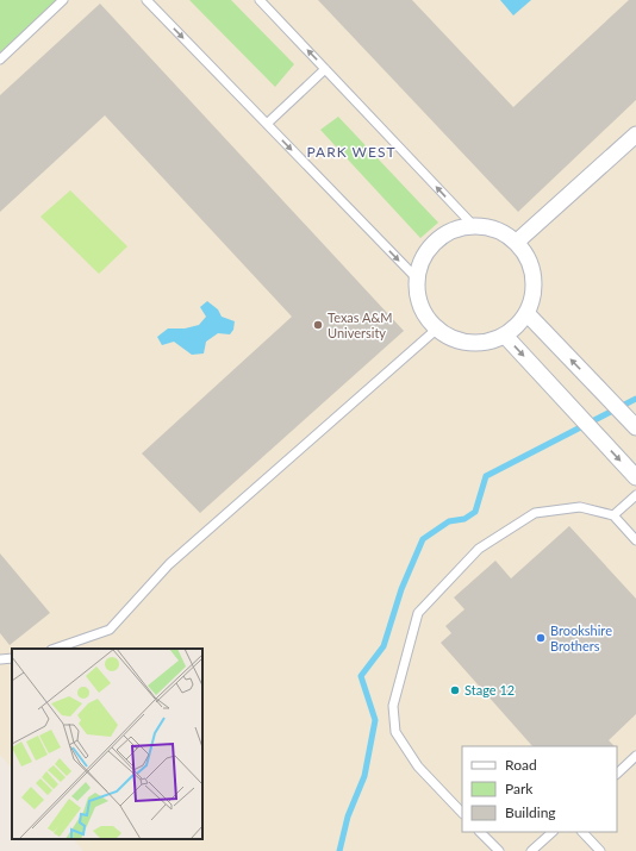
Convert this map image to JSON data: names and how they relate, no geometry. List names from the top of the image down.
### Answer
{
  "districts": ["PARK WEST"],
  "places": ["Texas A&M University", "Brookshire Brothers", "Stage 12"],
  "legend": ["Road", "Park", "Building"]
}
